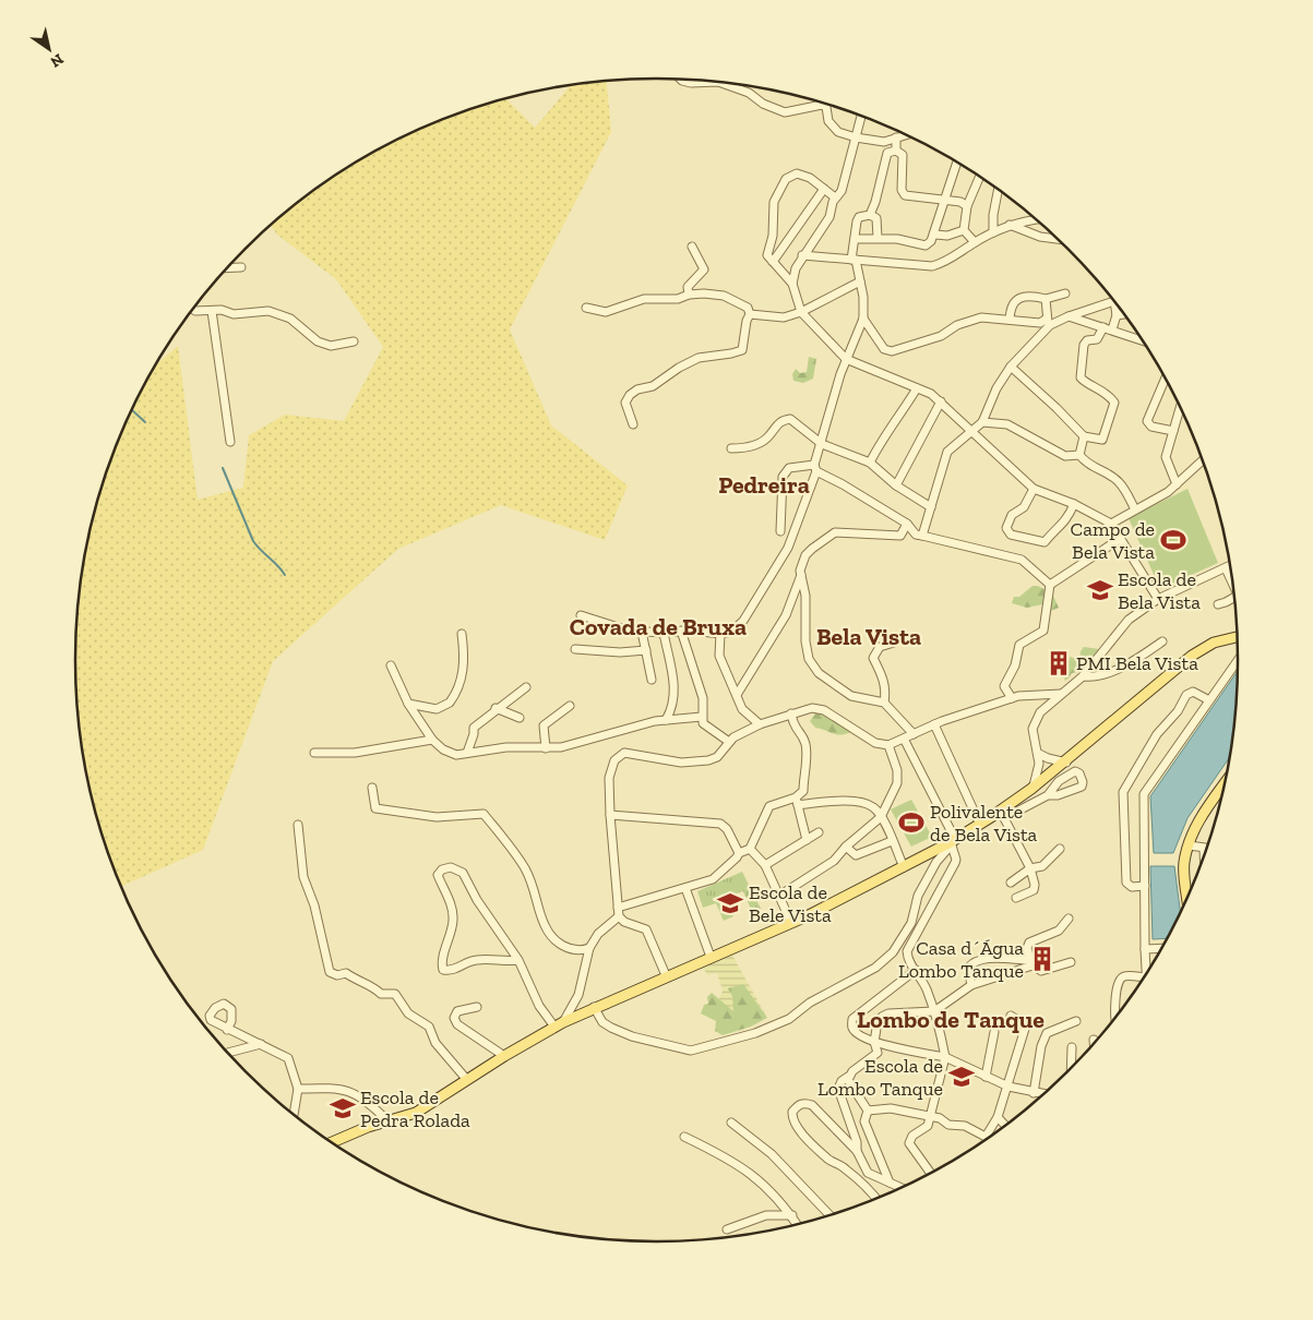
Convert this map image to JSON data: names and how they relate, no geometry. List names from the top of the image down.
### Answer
{
  "districts": [
    "Pedreira",
    "Covada de Bruxa",
    "Bela Vista",
    "Lombo de Tanque"
  ],
  "places": {
    "sports": ["Campo de Bela Vista", "Polivalente de Bela Vista"],
    "school or university": [
      "Escola de Bela Vista",
      "Escola de Bele Vista",
      "Escola de Lombo Tanque",
      "Escola de Pedra Rolada"
    ],
    "building": ["PMI Bela Vista", "Casa d´Água Lombo Tanque"]
  },
  "north": "bottom right"
}
